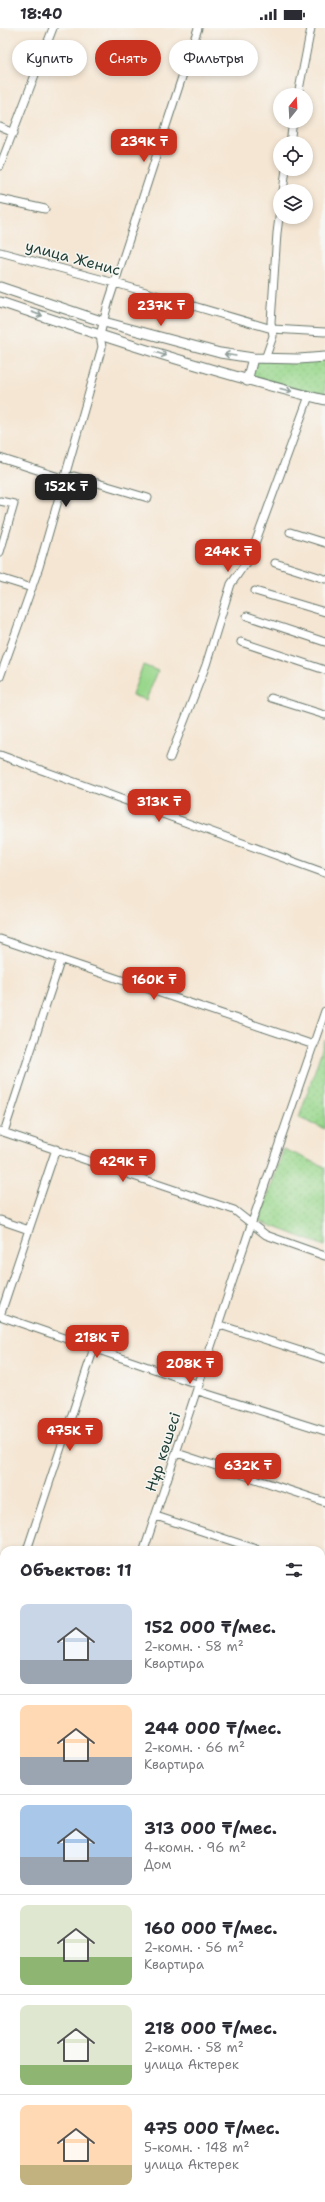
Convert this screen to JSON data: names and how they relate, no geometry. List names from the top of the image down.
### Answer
{
  "streets": {
    "street": ["улица Женис", "Нұр көшесі"]
  },
  "north": "top",
  "page": {
    "status": "18:40",
    "chip": ["Купить", "Снять", "Фильтры"],
    "price": [
      "239K ₸",
      "237K ₸",
      "152K ₸",
      "244K ₸",
      "313K ₸",
      "160K ₸",
      "429K ₸",
      "218K ₸",
      "208K ₸",
      "475K ₸",
      "632K ₸"
    ],
    "heading": "Объектов: 11",
    "list": [
      {
        "name": "152 000 ₸/мес.",
        "note": "2-комн. · 58 m² · Квартира"
      },
      {
        "name": "244 000 ₸/мес.",
        "note": "2-комн. · 66 m² · Квартира"
      },
      {
        "name": "313 000 ₸/мес.",
        "note": "4-комн. · 96 m² · Дом"
      },
      {
        "name": "160 000 ₸/мес.",
        "note": "2-комн. · 56 m² · Квартира"
      },
      {
        "name": "218 000 ₸/мес.",
        "note": "2-комн. · 58 m² · улица Актерек"
      },
      {
        "name": "475 000 ₸/мес.",
        "note": "5-комн. · 148 m² · улица Актерек"
      }
    ]
  }
}
